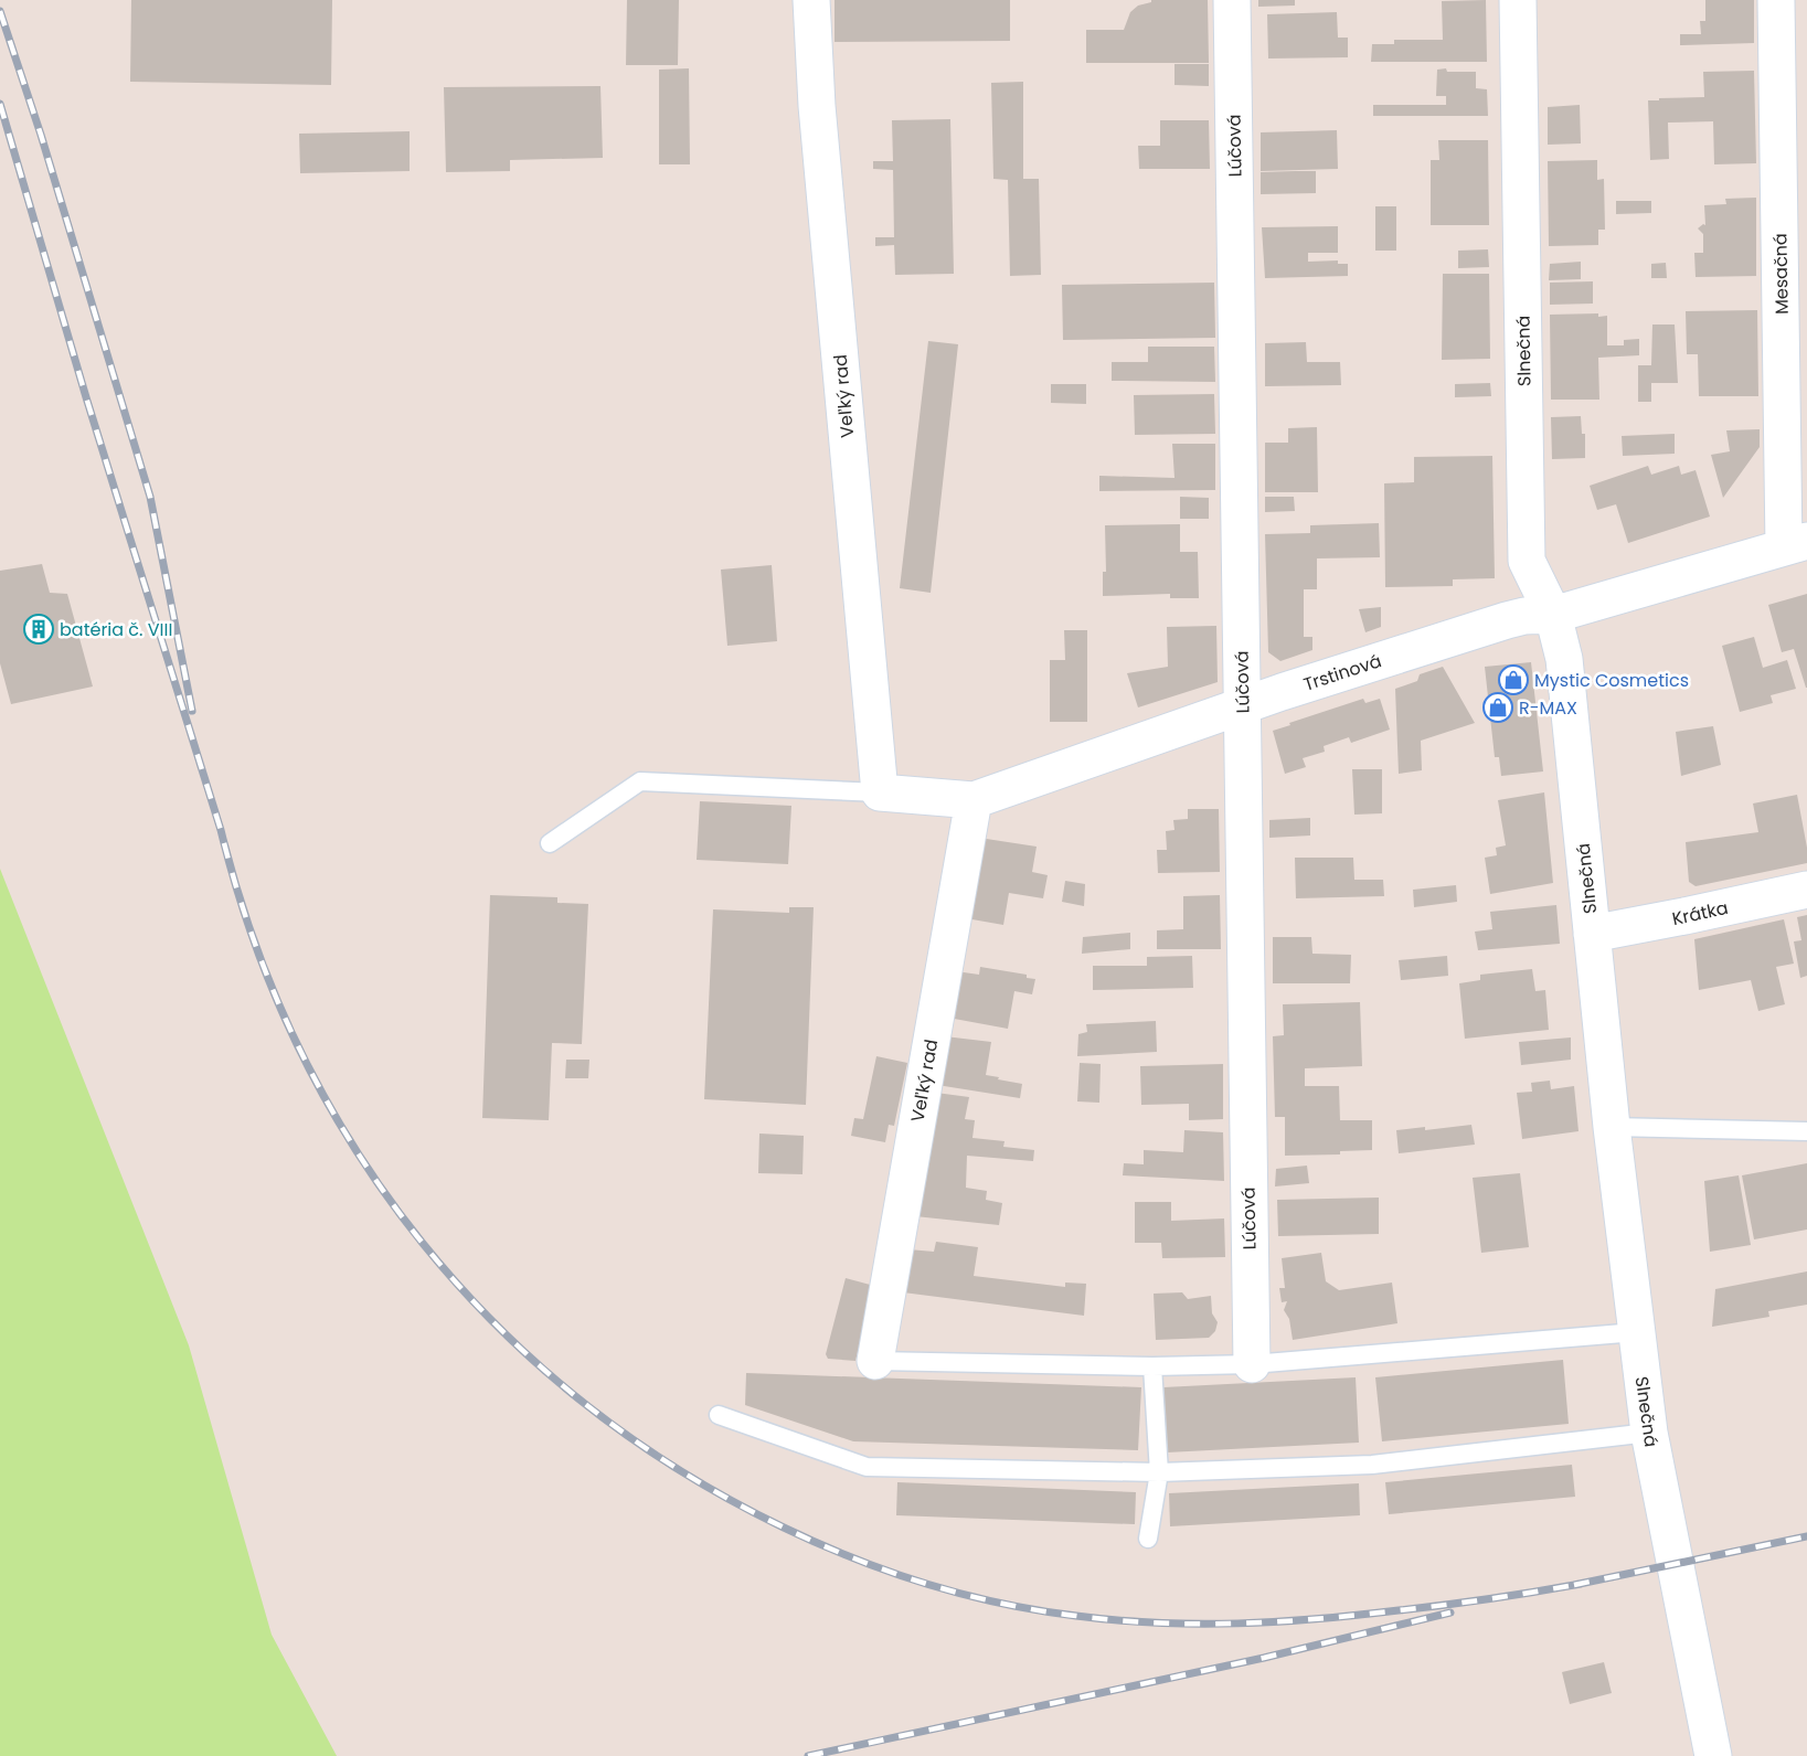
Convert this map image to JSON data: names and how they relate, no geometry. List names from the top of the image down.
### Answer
{
  "streets": {
    "street": [
      "Lúčová",
      "Mesačná",
      "Slnečná",
      "Veľký rad",
      "Trstinová",
      "Krátka"
    ]
  },
  "crossings": [
    ["Lúčová", "Trstinová"],
    ["Mesačná", "Trstinová"],
    ["Slnečná", "Trstinová"],
    ["Slnečná", "Krátka"],
    ["Veľký rad", "Trstinová"]
  ],
  "places": {
    "building": ["batéria č. VIII"],
    "shop": ["Mystic Cosmetics", "R-MAX"]
  }
}
